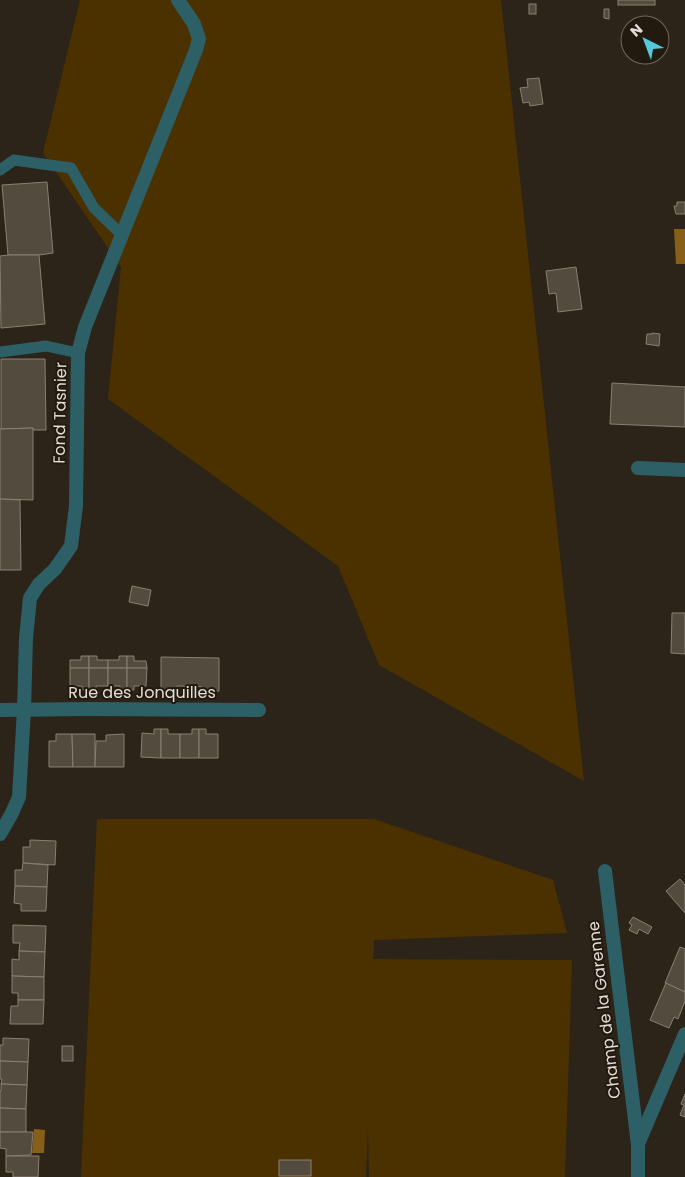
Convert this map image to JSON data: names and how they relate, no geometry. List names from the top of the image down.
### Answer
{
  "streets": {
    "street": ["Fond Tasnier", "Rue des Jonquilles", "Champ de la Garenne"]
  },
  "crossings": [
    ["Fond Tasnier", "Rue des Jonquilles"]
  ],
  "north": "top left"
}
